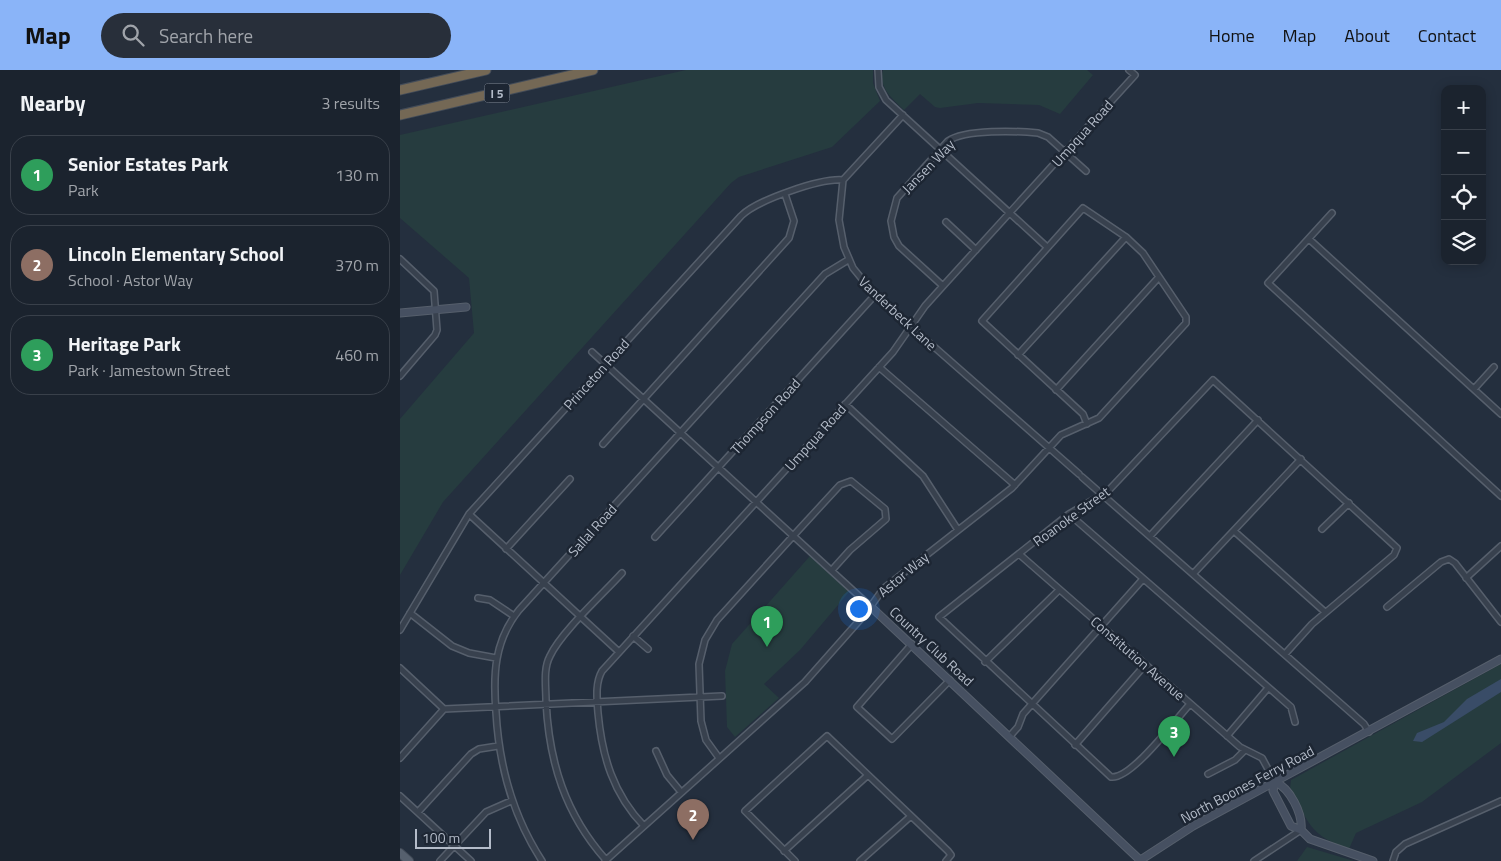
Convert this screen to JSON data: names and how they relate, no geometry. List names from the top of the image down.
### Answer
{
  "streets": {
    "highway": ["I 5"],
    "street": [
      "Umpqua Road",
      "Jansen Way",
      "Vanderbeck Lane",
      "Princeton Road",
      "Thompson Road",
      "Roanoke Street",
      "Sallal Road",
      "Astor Way",
      "Country Club Road",
      "Constitution Avenue",
      "North Boones Ferry Road"
    ]
  },
  "crossings": [
    ["Umpqua Road", "Jansen Way"],
    ["Umpqua Road", "Vanderbeck Lane"],
    ["Umpqua Road", "Astor Way"],
    ["Umpqua Road", "Country Club Road"],
    ["Vanderbeck Lane", "Princeton Road"],
    ["Vanderbeck Lane", "Thompson Road"],
    ["Vanderbeck Lane", "Roanoke Street"],
    ["Vanderbeck Lane", "Sallal Road"],
    ["Vanderbeck Lane", "Astor Way"],
    ["Vanderbeck Lane", "North Boones Ferry Road"],
    ["Princeton Road", "Country Club Road"],
    ["Thompson Road", "Country Club Road"],
    ["Roanoke Street", "Constitution Avenue"],
    ["Sallal Road", "Country Club Road"],
    ["Astor Way", "Country Club Road"],
    ["Country Club Road", "North Boones Ferry Road"],
    ["Constitution Avenue", "North Boones Ferry Road"]
  ],
  "scale_bar": "100 m",
  "page": {
    "header": "Map",
    "search": "Search here",
    "nav": [
      "Home",
      "Map",
      "About",
      "Contact"
    ],
    "heading": ["Nearby", "3 results"],
    "map_buttons": ["+", "−"],
    "list": [
      {
        "mark": "1",
        "name": "Senior Estates Park",
        "note": "Park",
        "value": "130 m"
      },
      {
        "mark": "2",
        "name": "Lincoln Elementary School",
        "note": "School · Astor Way",
        "value": "370 m"
      },
      {
        "mark": "3",
        "name": "Heritage Park",
        "note": "Park · Jamestown Street",
        "value": "460 m"
      }
    ],
    "pins": ["1", "3", "2"],
    "scale": "100 m"
  }
}
